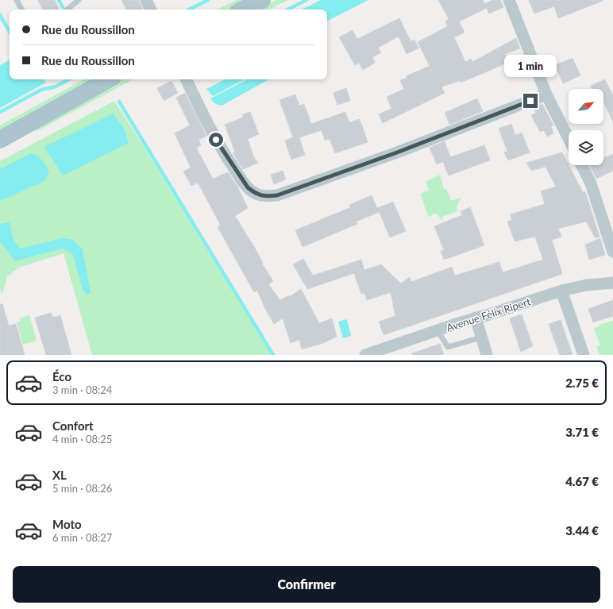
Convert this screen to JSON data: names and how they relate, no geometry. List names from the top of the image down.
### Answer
{
  "streets": {
    "street": ["Avenue Félix Ripert"]
  },
  "north": "top right",
  "page": {
    "banner": ["Rue du Roussillon", "Rue du Roussillon"],
    "bubble": "1 min",
    "list": [
      {
        "name": "Éco",
        "note": "3 min · 08:24",
        "value": "2.75 €"
      },
      {
        "name": "Confort",
        "note": "4 min · 08:25",
        "value": "3.71 €"
      },
      {
        "name": "XL",
        "note": "5 min · 08:26",
        "value": "4.67 €"
      },
      {
        "name": "Moto",
        "note": "6 min · 08:27",
        "value": "3.44 €"
      }
    ],
    "buttons": "Confirmer"
  }
}
